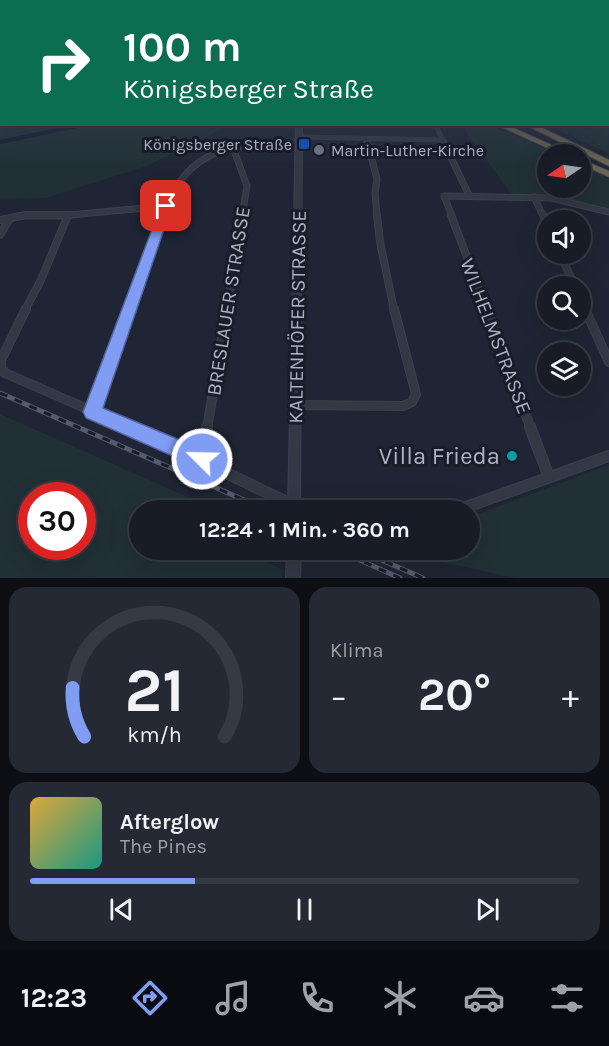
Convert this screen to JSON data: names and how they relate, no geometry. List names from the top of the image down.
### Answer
{
  "streets": {
    "street": ["BRESLAUER STRASSE", "KALTENHÖFER STRASSE", "WILHELMSTRASSE"]
  },
  "places": {
    "transit": ["Königsberger Straße"],
    "other": ["Martin-Luther-Kirche", "Villa Frieda"]
  },
  "north": "left",
  "page": {
    "turn": ["100 m", "Königsberger Straße"],
    "limit": "30",
    "trip": "12:24 · 1 Min. · 360 m",
    "tile": "Klima",
    "heat": ["−", "20°", "+"],
    "song": ["Afterglow", "The Pines"],
    "tabs": "12:23",
    "gauge": ["21", "km/h"]
  }
}
